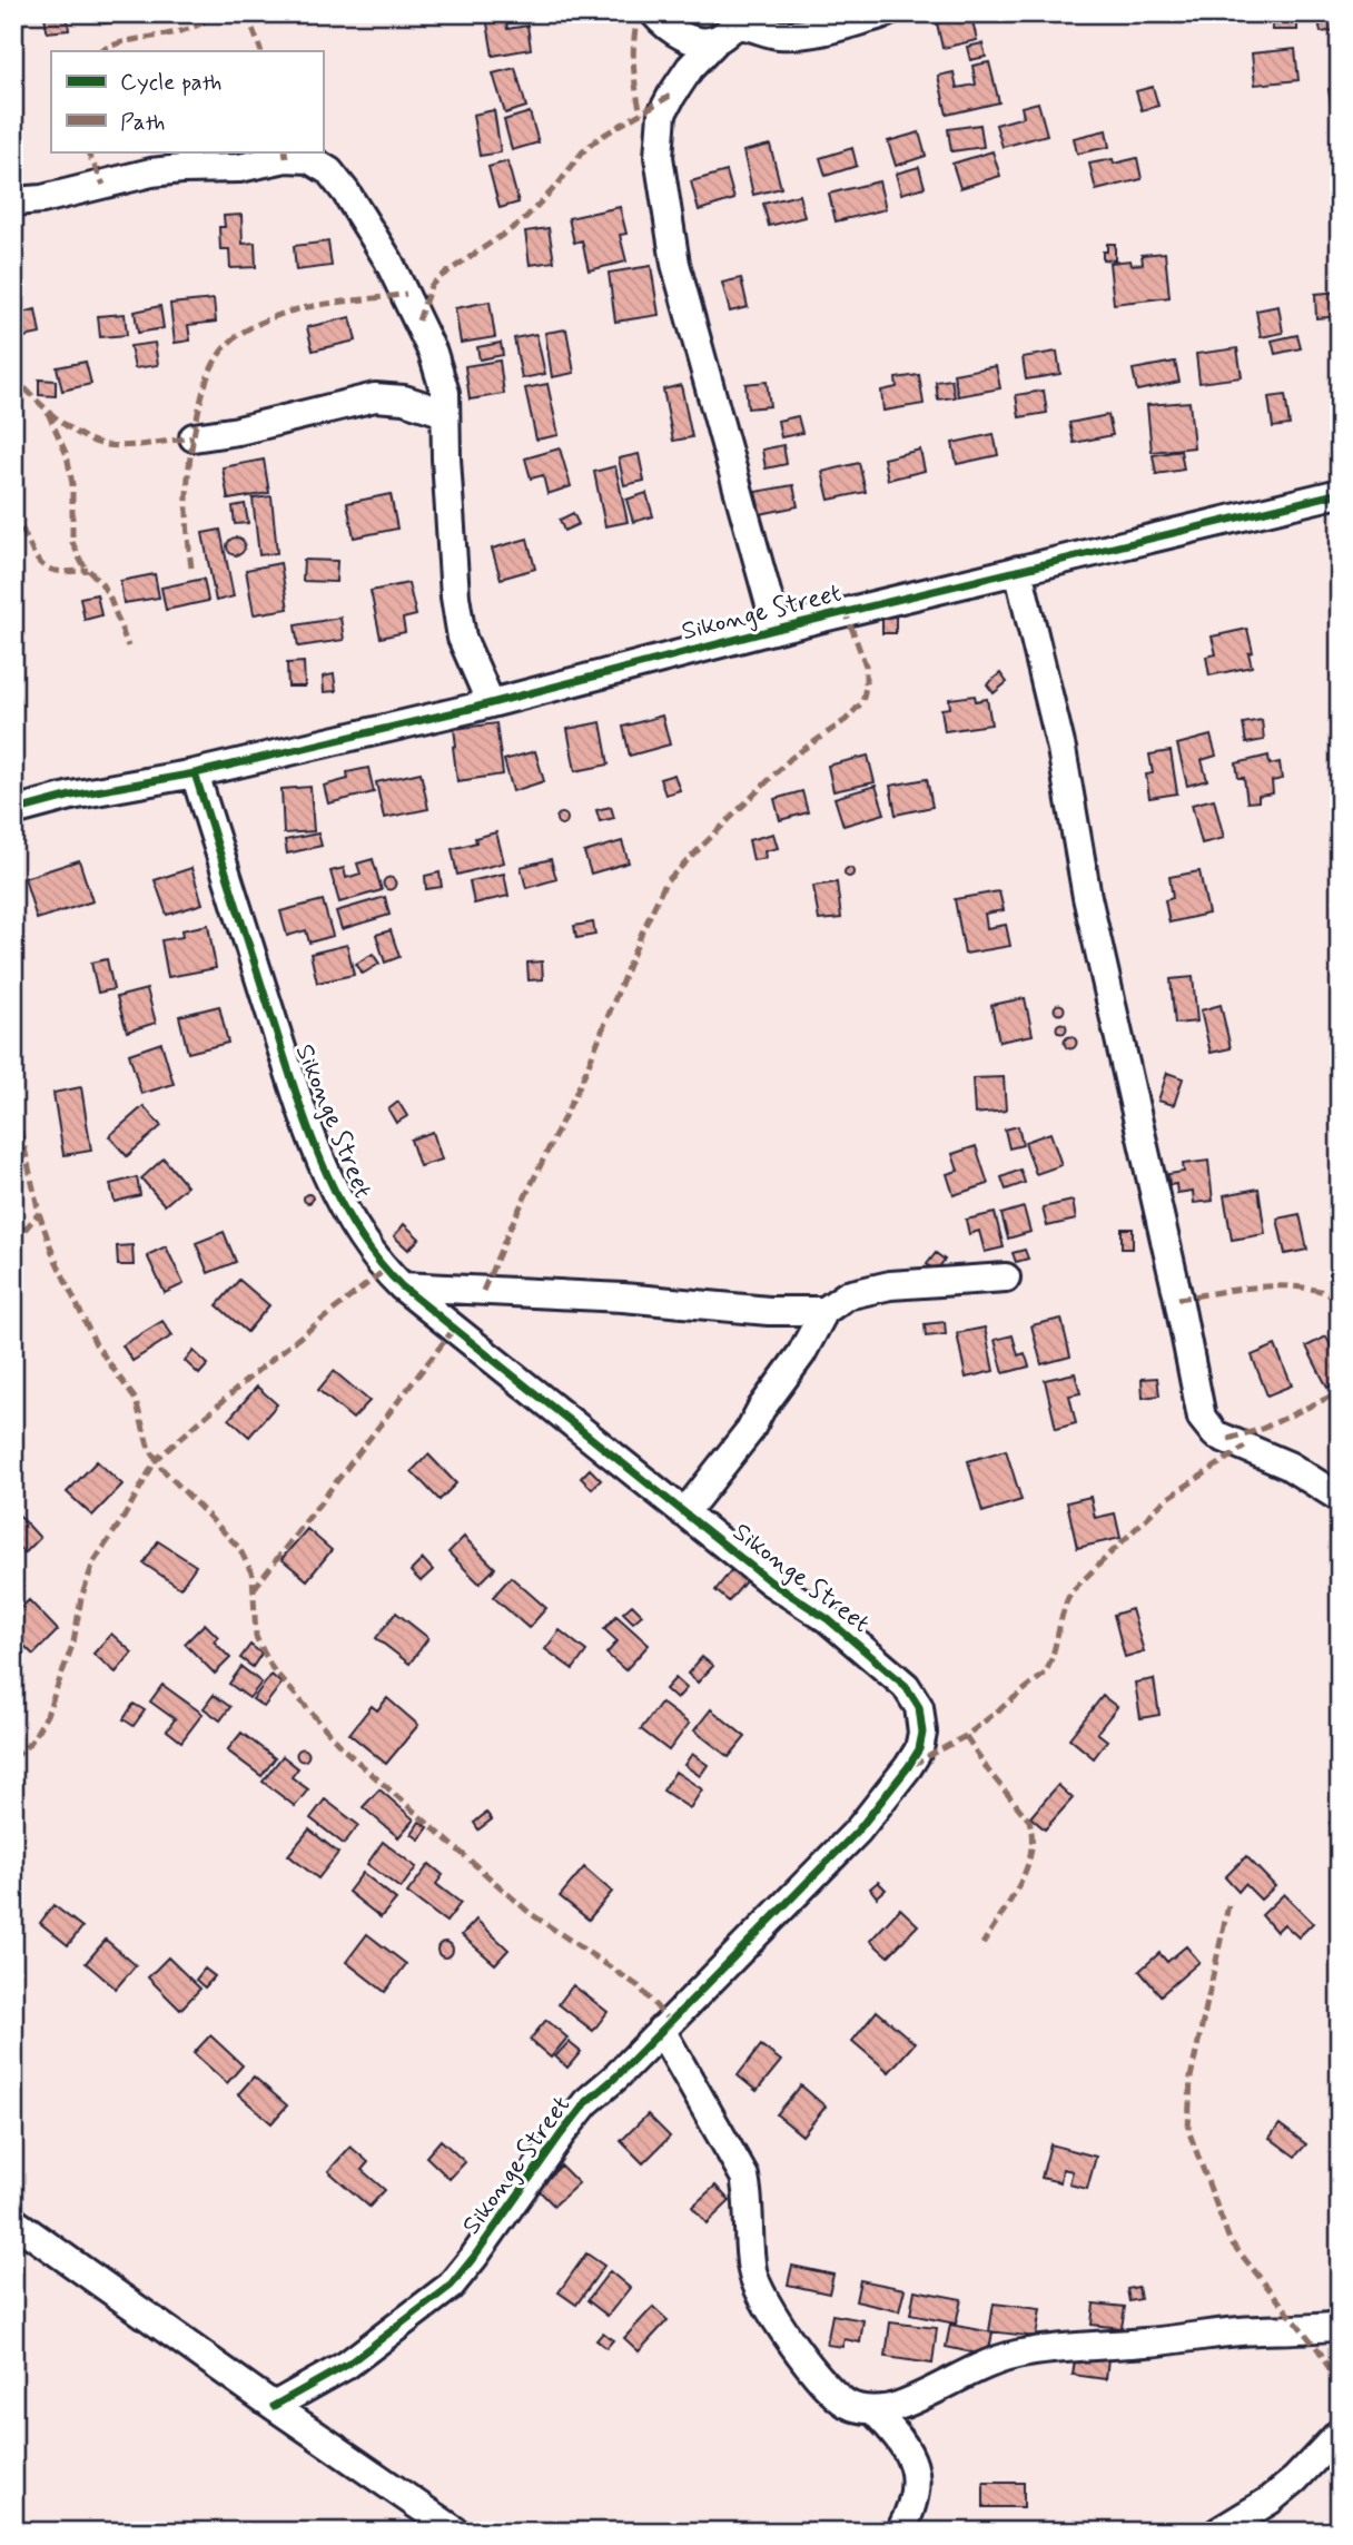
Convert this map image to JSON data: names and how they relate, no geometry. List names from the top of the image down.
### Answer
{
  "streets": {
    "street": ["Sikonge Street"]
  },
  "legend": ["Cycle path", "Path"]
}
